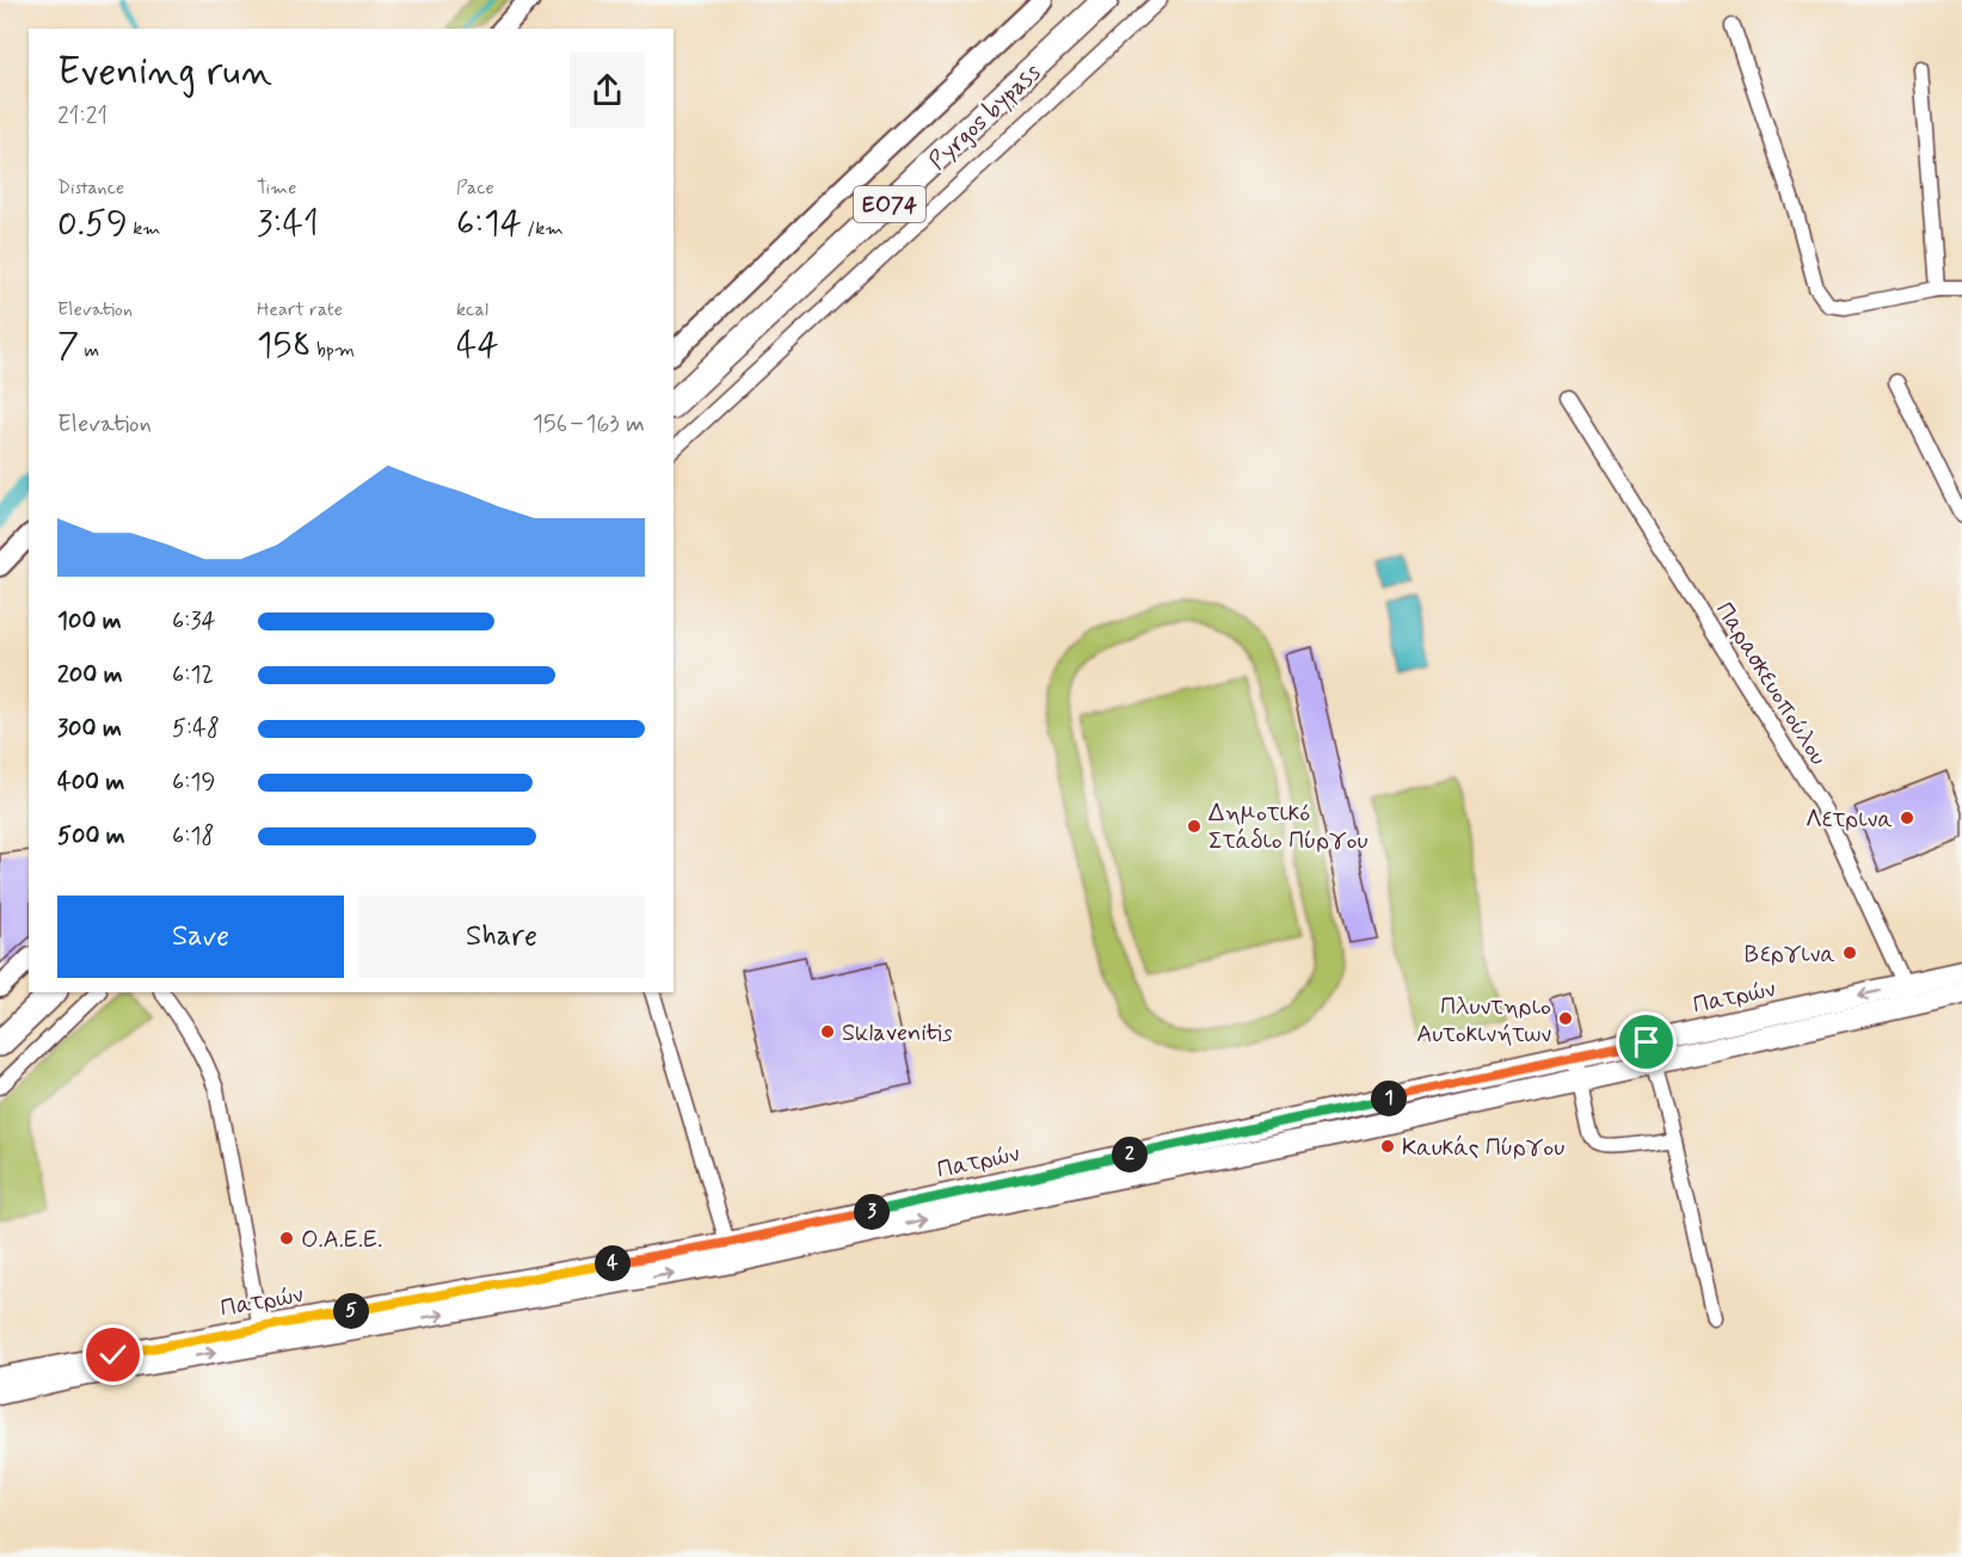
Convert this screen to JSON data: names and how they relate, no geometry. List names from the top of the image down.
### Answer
{
  "streets": {
    "highway": ["Pyrgos bypass", "ΕΟ74"],
    "main road": ["Πατρών"],
    "street": ["Παρασκευοπούλου"]
  },
  "crossings": [
    ["Παρασκευοπούλου", "Πατρών"]
  ],
  "places": [
    "Λετρινα",
    "Δημοτικό Στάδιο Πύργου",
    "Βεργινα",
    "Πλυντηριο Αυτοκινήτων",
    "Sklavenitis",
    "Καυκάς Πύργου",
    "Ο.Α.Ε.Ε."
  ],
  "page": {
    "heading": ["Evening run", "21:21"],
    "stats": [
      ["Distance", "0.59 km"],
      ["Time", "3:41"],
      ["Pace", "6:14 /km"],
      ["Elevation", "7 m"],
      ["Heart rate", "158 bpm"],
      ["kcal", "44"]
    ],
    "chart": ["Elevation", "156–163 m"],
    "list": [
      {
        "name": "100 m",
        "note": "6:34"
      },
      {
        "name": "200 m",
        "note": "6:12"
      },
      {
        "name": "300 m",
        "note": "5:48"
      },
      {
        "name": "400 m",
        "note": "6:19"
      },
      {
        "name": "500 m",
        "note": "6:18"
      }
    ],
    "buttons": ["Save", "Share"],
    "pins": [
      "1",
      "2",
      "3",
      "4",
      "5"
    ]
  }
}
